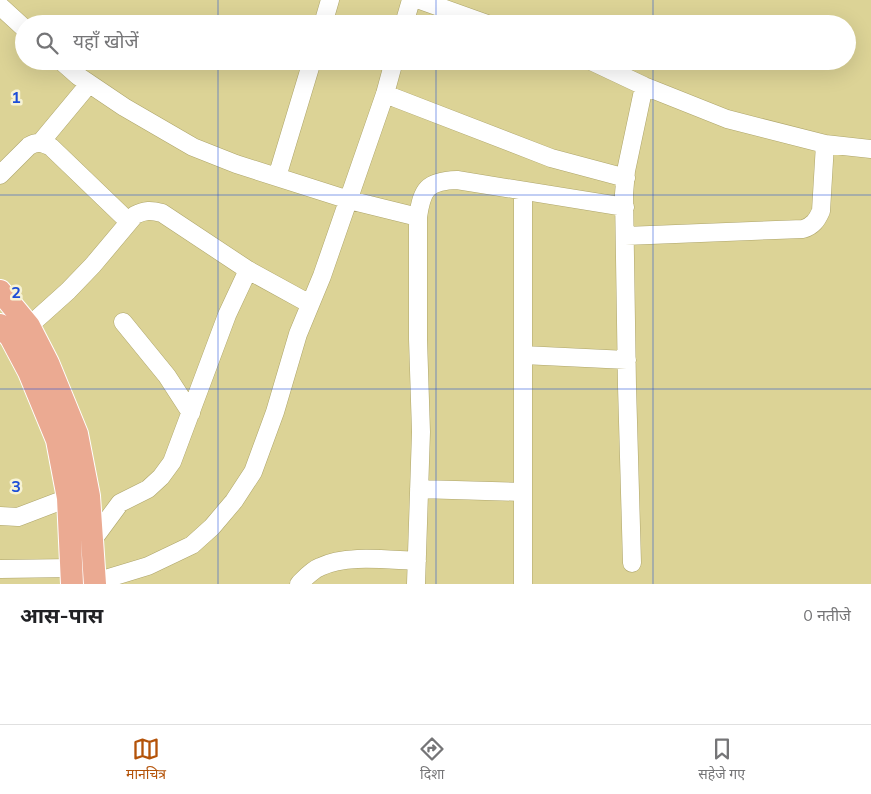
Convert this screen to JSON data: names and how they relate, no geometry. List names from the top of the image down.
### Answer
{
  "page": {
    "search": "यहाँ खोजें",
    "heading": ["आस-पास", "0 नतीजे"],
    "nav": ["मानचित्र", "दिशा", "सहेजे गए"]
  },
  "grid": {
    "rows": ["1", "2", "3"]
  }
}
